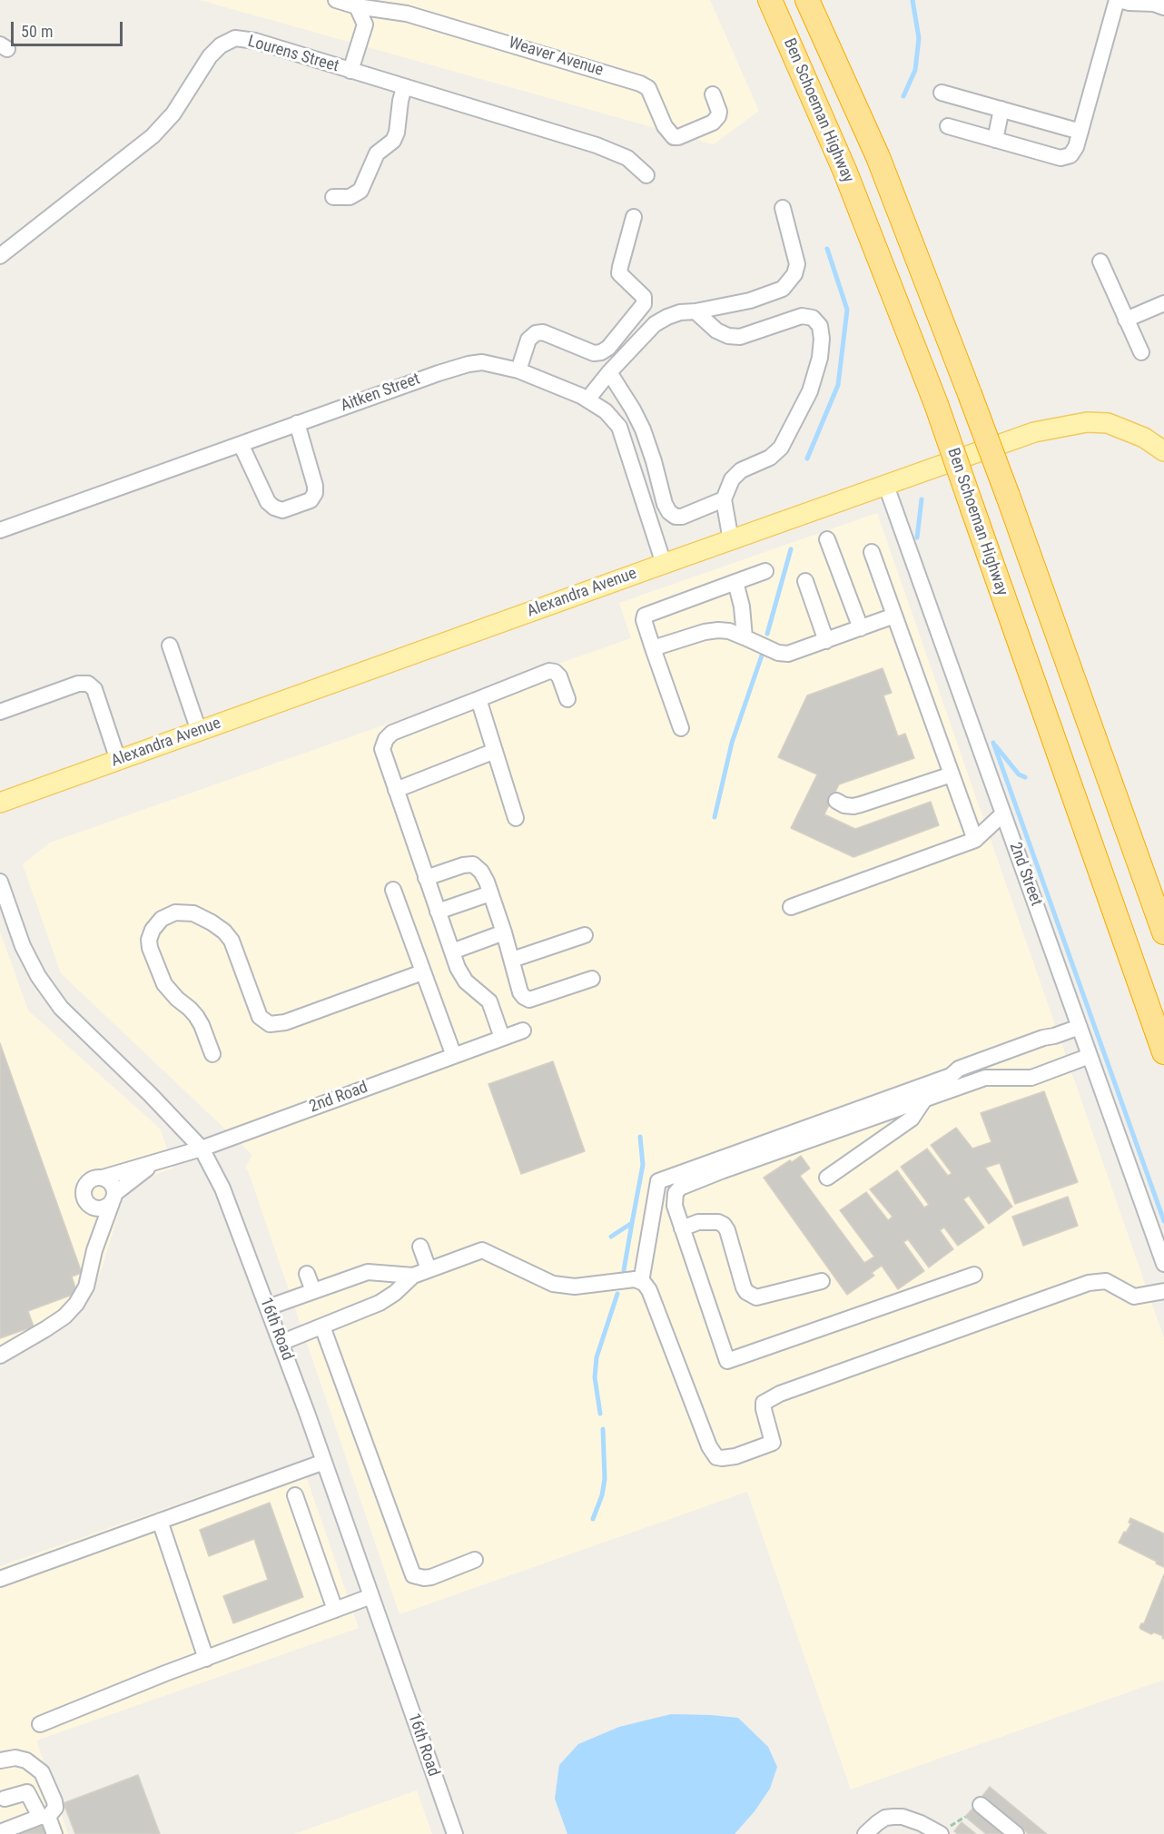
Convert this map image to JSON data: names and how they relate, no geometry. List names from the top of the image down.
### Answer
{
  "streets": {
    "highway": ["Ben Schoeman Highway"],
    "main road": ["Alexandra Avenue"],
    "street": [
      "Lourens Street",
      "Weaver Avenue",
      "Aitken Street",
      "2nd Street",
      "2nd Road",
      "16th Road"
    ]
  },
  "crossings": [
    ["Aitken Street", "Alexandra Avenue"],
    ["Alexandra Avenue", "2nd Street"],
    ["2nd Road", "16th Road"]
  ],
  "scale_bar": "50 m"
}
